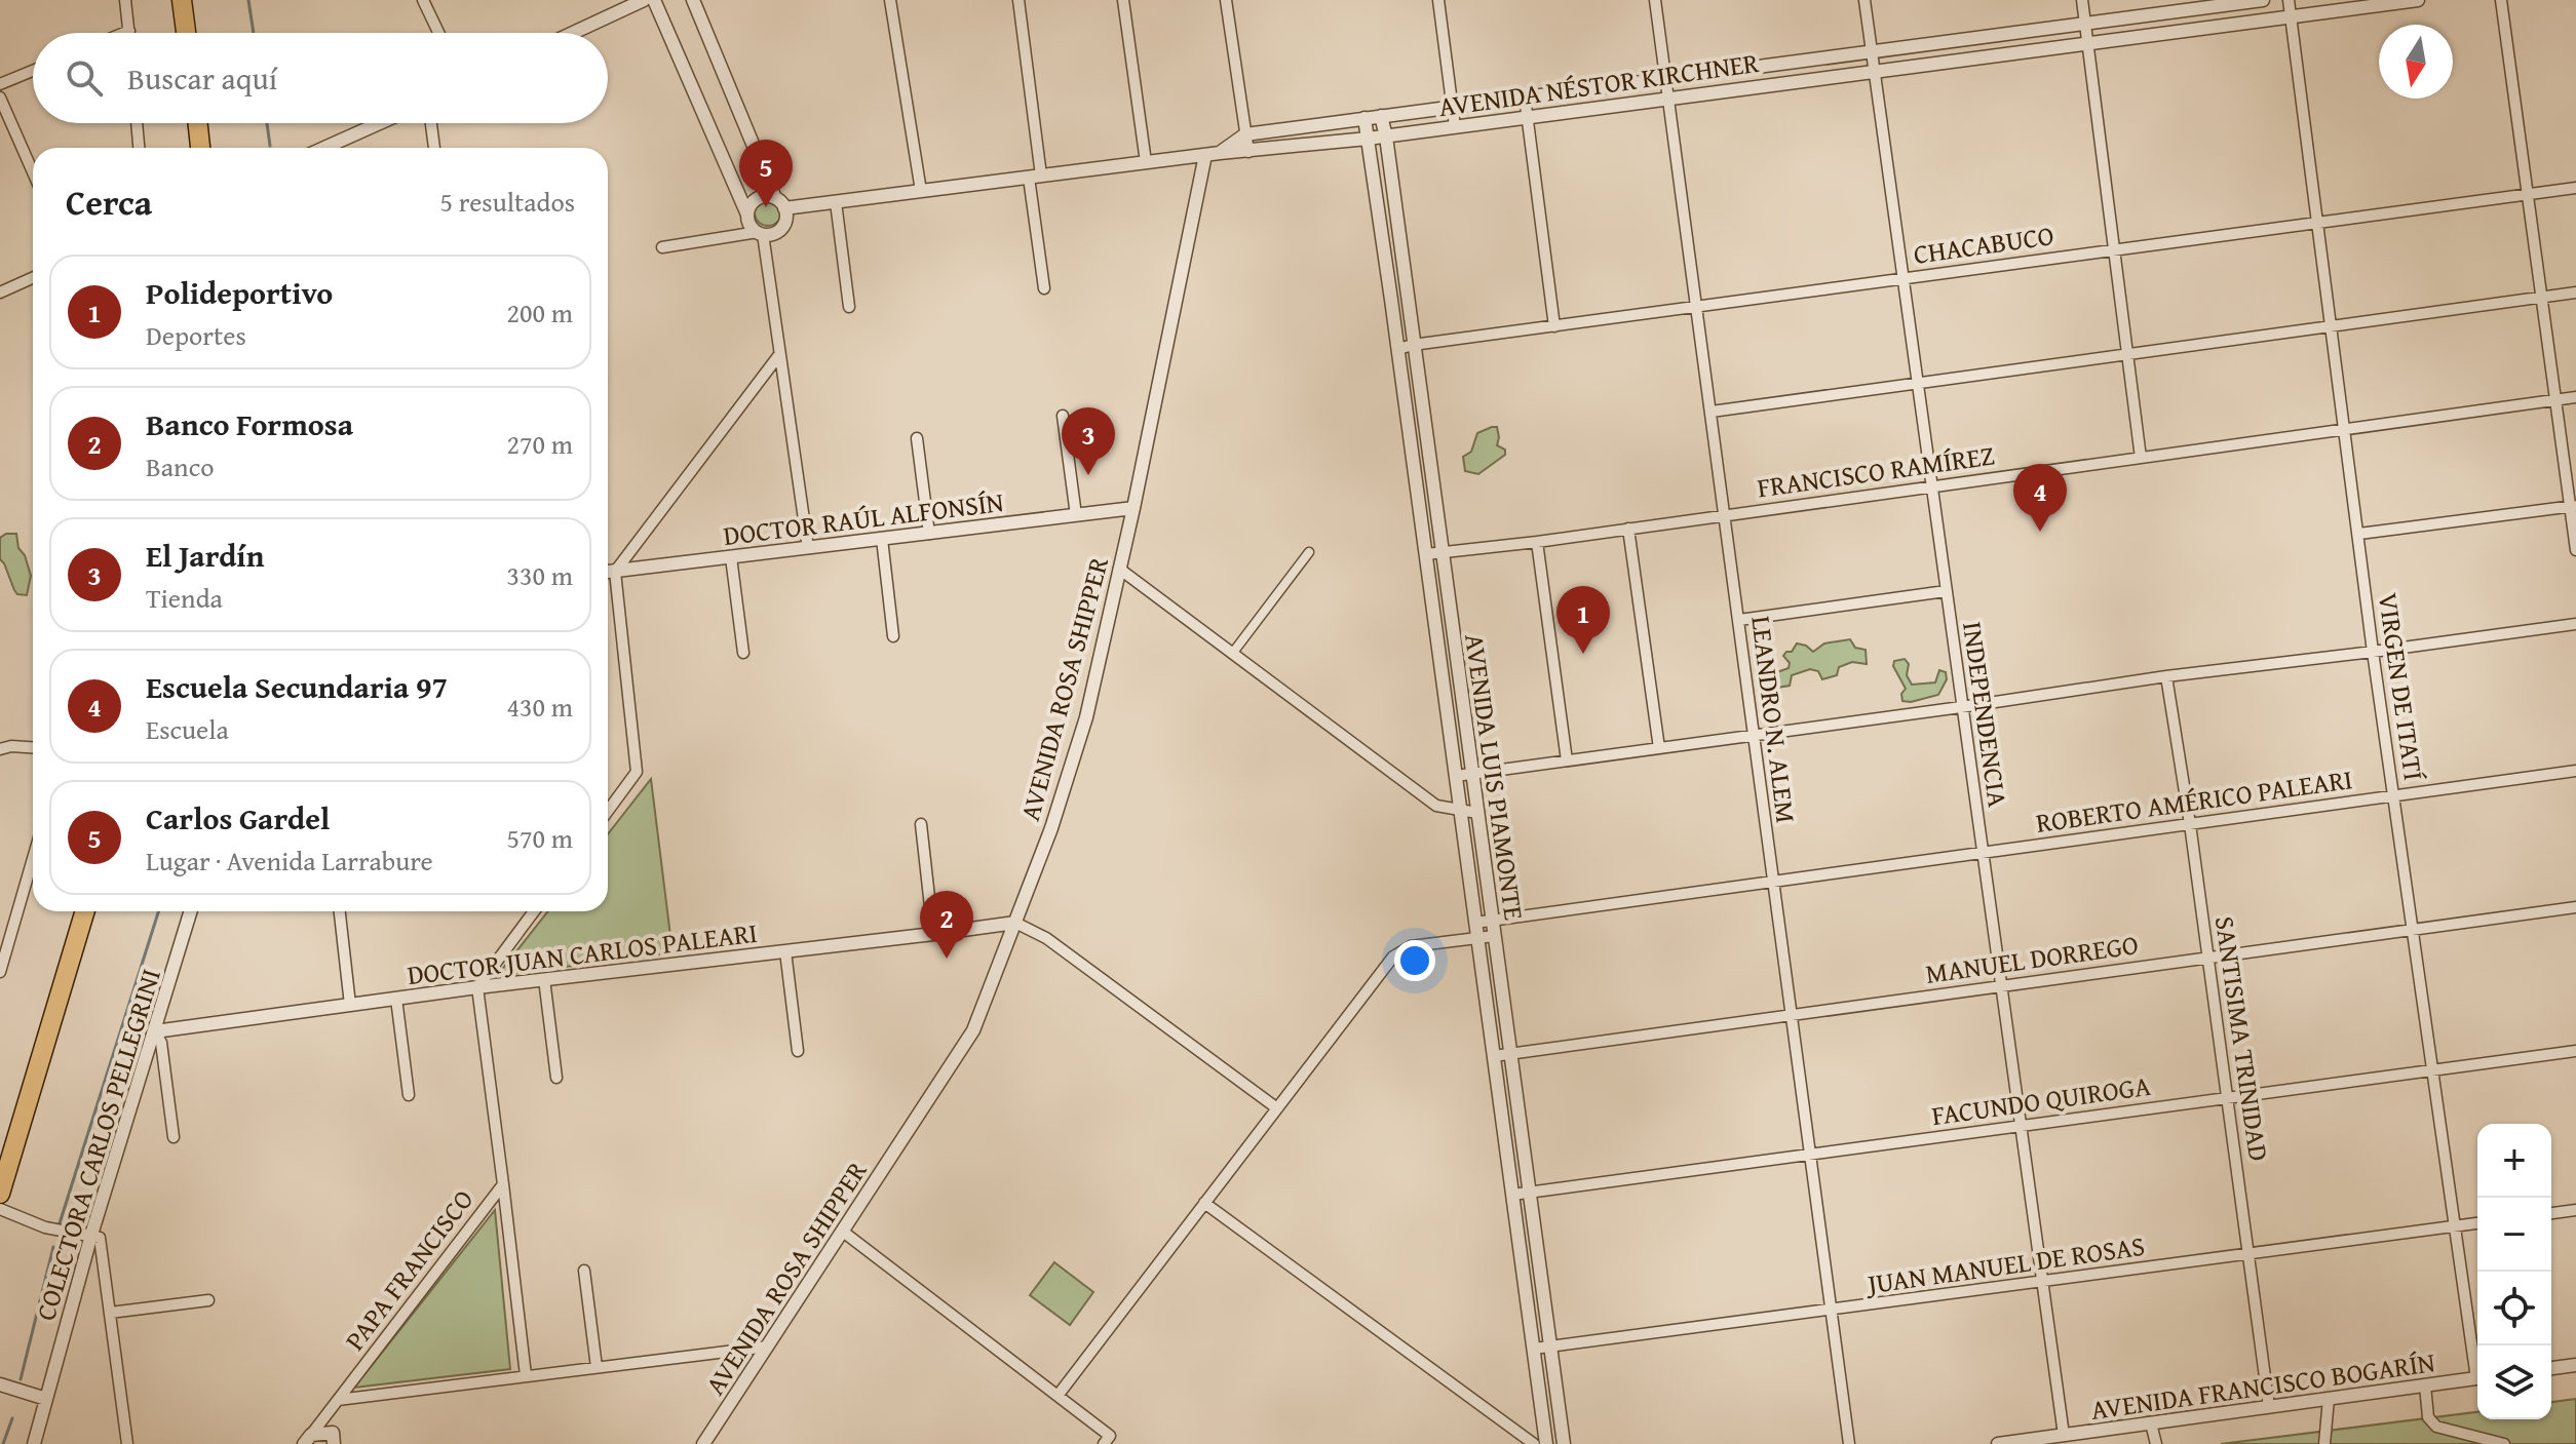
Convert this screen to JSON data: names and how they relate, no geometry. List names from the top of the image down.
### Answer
{
  "streets": {
    "street": [
      "AVENIDA NÉSTOR KIRCHNER",
      "CHACABUCO",
      "FRANCISCO RAMÍREZ",
      "DOCTOR RAÚL ALFONSÍN",
      "VIRGEN DE ITATÍ",
      "AVENIDA ROSA SHIPPER",
      "INDEPENDENCIA",
      "LEANDRO N. ALEM",
      "AVENIDA LUIS PIAMONTE",
      "ROBERTO AMÉRICO PALEARI",
      "DOCTOR JUAN CARLOS PALEARI",
      "MANUEL DORREGO",
      "SANTISIMA TRINIDAD",
      "FACUNDO QUIROGA",
      "COLECTORA CARLOS PELLEGRINI",
      "JUAN MANUEL DE ROSAS",
      "PAPA FRANCISCO",
      "AVENIDA FRANCISCO BOGARÍN"
    ]
  },
  "crossings": [
    ["AVENIDA NÉSTOR KIRCHNER", "VIRGEN DE ITATÍ"],
    ["AVENIDA NÉSTOR KIRCHNER", "AVENIDA ROSA SHIPPER"],
    ["AVENIDA NÉSTOR KIRCHNER", "INDEPENDENCIA"],
    ["AVENIDA NÉSTOR KIRCHNER", "LEANDRO N. ALEM"],
    ["AVENIDA NÉSTOR KIRCHNER", "AVENIDA LUIS PIAMONTE"],
    ["CHACABUCO", "VIRGEN DE ITATÍ"],
    ["CHACABUCO", "INDEPENDENCIA"],
    ["CHACABUCO", "LEANDRO N. ALEM"],
    ["CHACABUCO", "AVENIDA LUIS PIAMONTE"],
    ["FRANCISCO RAMÍREZ", "VIRGEN DE ITATÍ"],
    ["FRANCISCO RAMÍREZ", "INDEPENDENCIA"],
    ["FRANCISCO RAMÍREZ", "LEANDRO N. ALEM"],
    ["FRANCISCO RAMÍREZ", "AVENIDA LUIS PIAMONTE"],
    ["DOCTOR RAÚL ALFONSÍN", "AVENIDA ROSA SHIPPER"],
    ["VIRGEN DE ITATÍ", "ROBERTO AMÉRICO PALEARI"],
    ["VIRGEN DE ITATÍ", "MANUEL DORREGO"],
    ["VIRGEN DE ITATÍ", "FACUNDO QUIROGA"],
    ["VIRGEN DE ITATÍ", "JUAN MANUEL DE ROSAS"],
    ["AVENIDA ROSA SHIPPER", "DOCTOR JUAN CARLOS PALEARI"],
    ["INDEPENDENCIA", "ROBERTO AMÉRICO PALEARI"],
    ["INDEPENDENCIA", "MANUEL DORREGO"],
    ["INDEPENDENCIA", "FACUNDO QUIROGA"],
    ["INDEPENDENCIA", "JUAN MANUEL DE ROSAS"],
    ["INDEPENDENCIA", "AVENIDA FRANCISCO BOGARÍN"],
    ["LEANDRO N. ALEM", "ROBERTO AMÉRICO PALEARI"],
    ["LEANDRO N. ALEM", "MANUEL DORREGO"],
    ["LEANDRO N. ALEM", "FACUNDO QUIROGA"],
    ["LEANDRO N. ALEM", "JUAN MANUEL DE ROSAS"],
    ["AVENIDA LUIS PIAMONTE", "ROBERTO AMÉRICO PALEARI"],
    ["AVENIDA LUIS PIAMONTE", "MANUEL DORREGO"],
    ["AVENIDA LUIS PIAMONTE", "FACUNDO QUIROGA"],
    ["AVENIDA LUIS PIAMONTE", "JUAN MANUEL DE ROSAS"],
    ["ROBERTO AMÉRICO PALEARI", "SANTISIMA TRINIDAD"],
    ["DOCTOR JUAN CARLOS PALEARI", "COLECTORA CARLOS PELLEGRINI"],
    ["DOCTOR JUAN CARLOS PALEARI", "PAPA FRANCISCO"],
    ["MANUEL DORREGO", "SANTISIMA TRINIDAD"],
    ["SANTISIMA TRINIDAD", "FACUNDO QUIROGA"],
    ["SANTISIMA TRINIDAD", "JUAN MANUEL DE ROSAS"],
    ["SANTISIMA TRINIDAD", "AVENIDA FRANCISCO BOGARÍN"]
  ],
  "north": "bottom",
  "page": {
    "search": "Buscar aquí",
    "pins": [
      "5",
      "3",
      "4",
      "1",
      "2"
    ],
    "heading": ["Cerca", "5 resultados"],
    "list": [
      {
        "mark": "1",
        "name": "Polideportivo",
        "note": "Deportes",
        "value": "200 m"
      },
      {
        "mark": "2",
        "name": "Banco Formosa",
        "note": "Banco",
        "value": "270 m"
      },
      {
        "mark": "3",
        "name": "El Jardín",
        "note": "Tienda",
        "value": "330 m"
      },
      {
        "mark": "4",
        "name": "Escuela Secundaria 97",
        "note": "Escuela",
        "value": "430 m"
      },
      {
        "mark": "5",
        "name": "Carlos Gardel",
        "note": "Lugar · Avenida Larrabure",
        "value": "570 m"
      }
    ],
    "map_buttons": ["+", "−"]
  }
}
